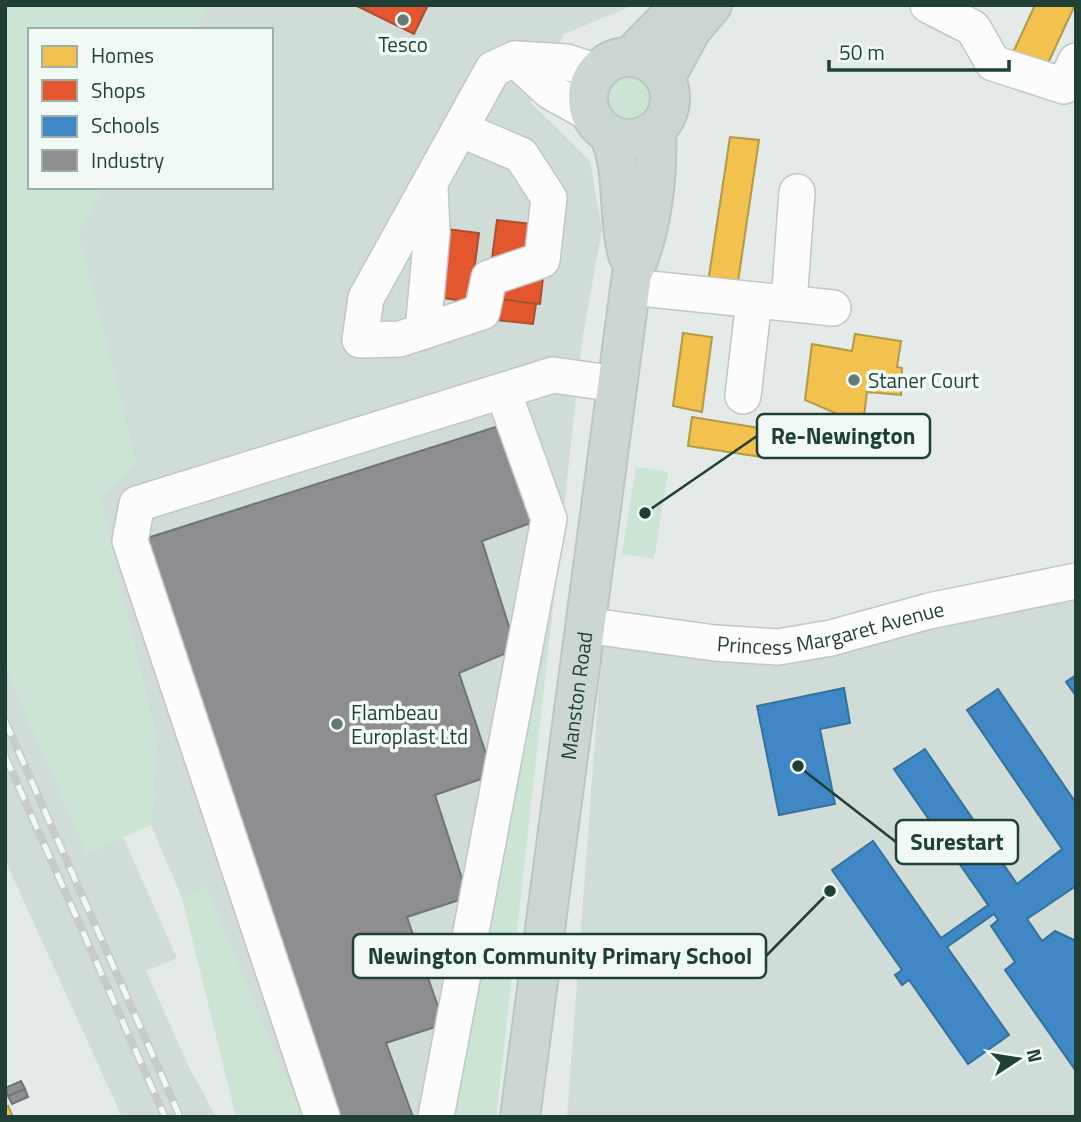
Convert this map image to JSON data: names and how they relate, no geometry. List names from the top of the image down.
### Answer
{
  "streets": {
    "main road": ["Manston Road"],
    "street": ["Princess Margaret Avenue"]
  },
  "crossings": [
    ["Princess Margaret Avenue", "Manston Road"]
  ],
  "places": [
    "Tesco",
    "Staner Court",
    "Re-Newington",
    "Flambeau Europlast Ltd",
    "Surestart",
    "Newington Community Primary School"
  ],
  "legend": [
    "Homes",
    "Shops",
    "Schools",
    "Industry"
  ],
  "scale_bar": "50 m",
  "north": "right"
}
